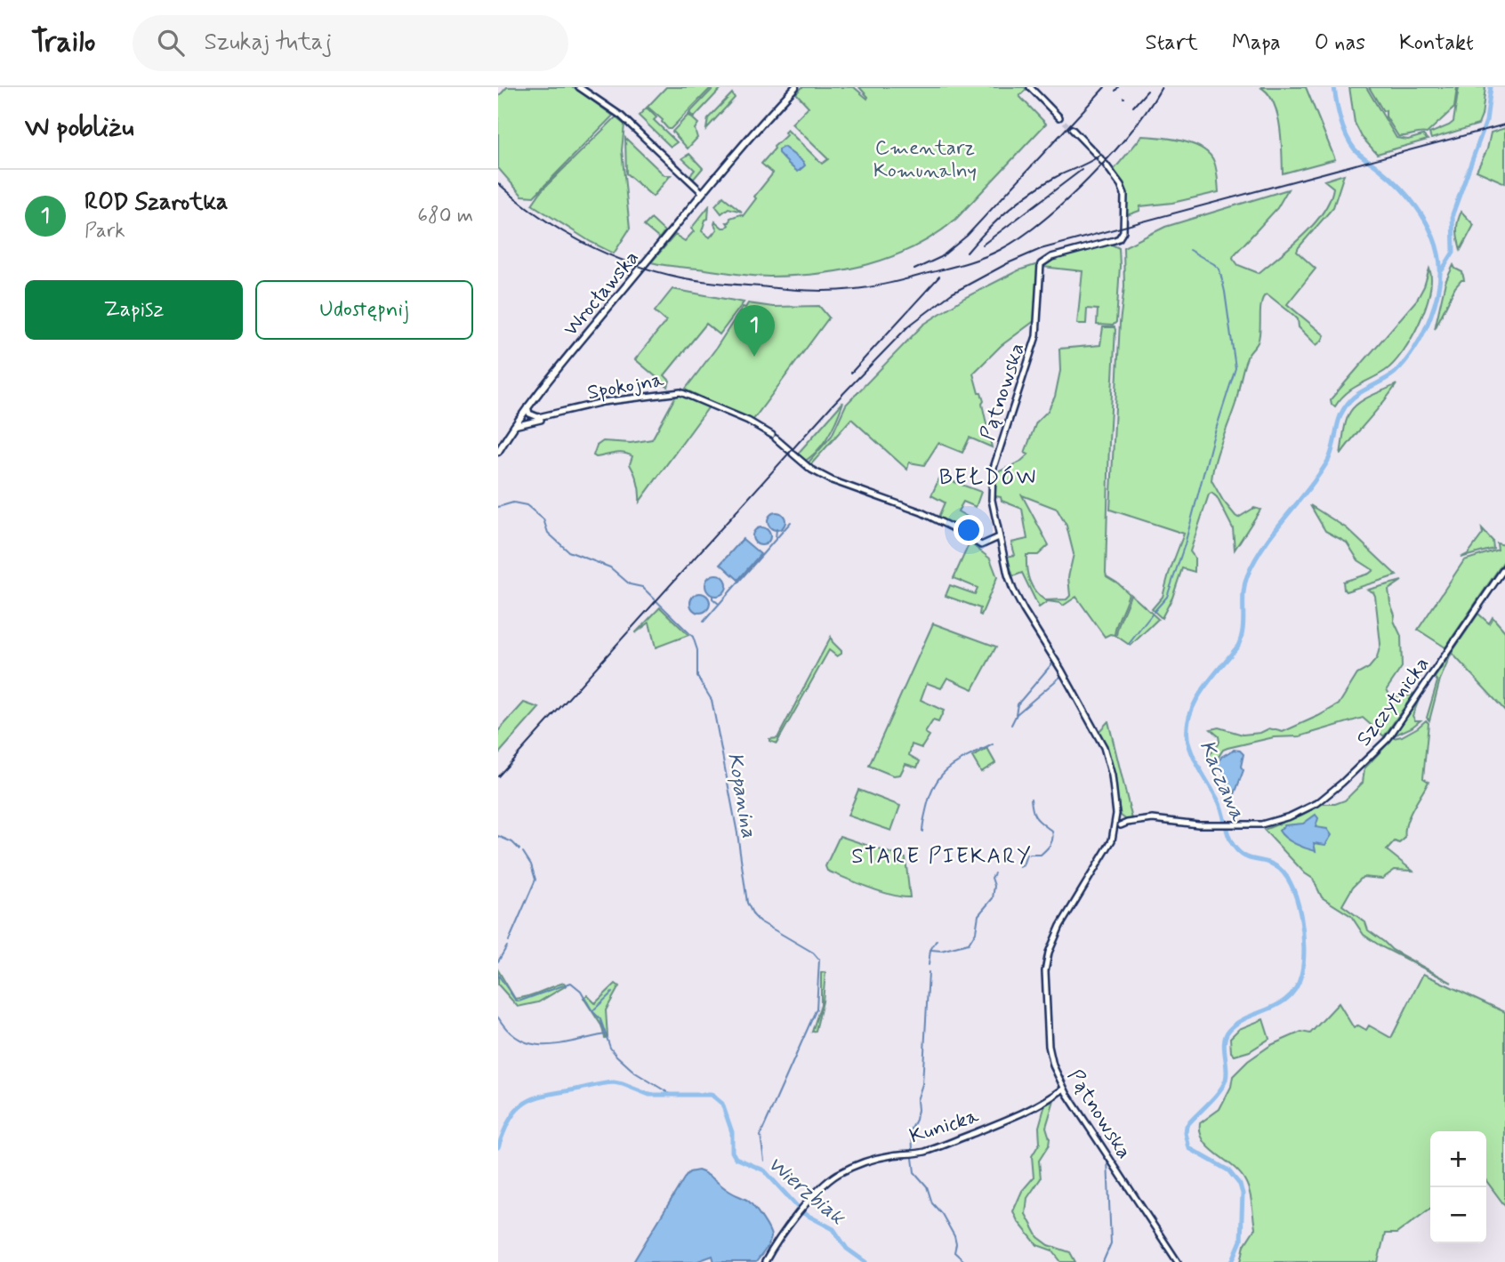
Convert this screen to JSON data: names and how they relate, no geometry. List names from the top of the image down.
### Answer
{
  "streets": {
    "main road": ["Wrocławska"],
    "street": [
      "Spokojna",
      "Pątnowska",
      "Szczytnicka",
      "Kunicka"
    ]
  },
  "crossings": [
    ["Wrocławska", "Spokojna"],
    ["Spokojna", "Pątnowska"],
    ["Pątnowska", "Szczytnicka"],
    ["Pątnowska", "Kunicka"]
  ],
  "districts": ["BEŁDÓW", "STARE PIEKARY"],
  "water": ["Kaczawa", "Kopanina", "Wierzbiak"],
  "parks": ["Cmentarz Komunalny"],
  "page": {
    "header": "Trailo",
    "search": "Szukaj tutaj",
    "nav": [
      "Start",
      "Mapa",
      "O nas",
      "Kontakt"
    ],
    "heading": "W pobliżu",
    "list": [
      {
        "mark": "1",
        "name": "ROD Szarotka",
        "note": "Park",
        "value": "680 m"
      }
    ],
    "buttons": ["Zapisz", "Udostępnij"],
    "pins": "1",
    "map_buttons": ["+", "−"]
  }
}
